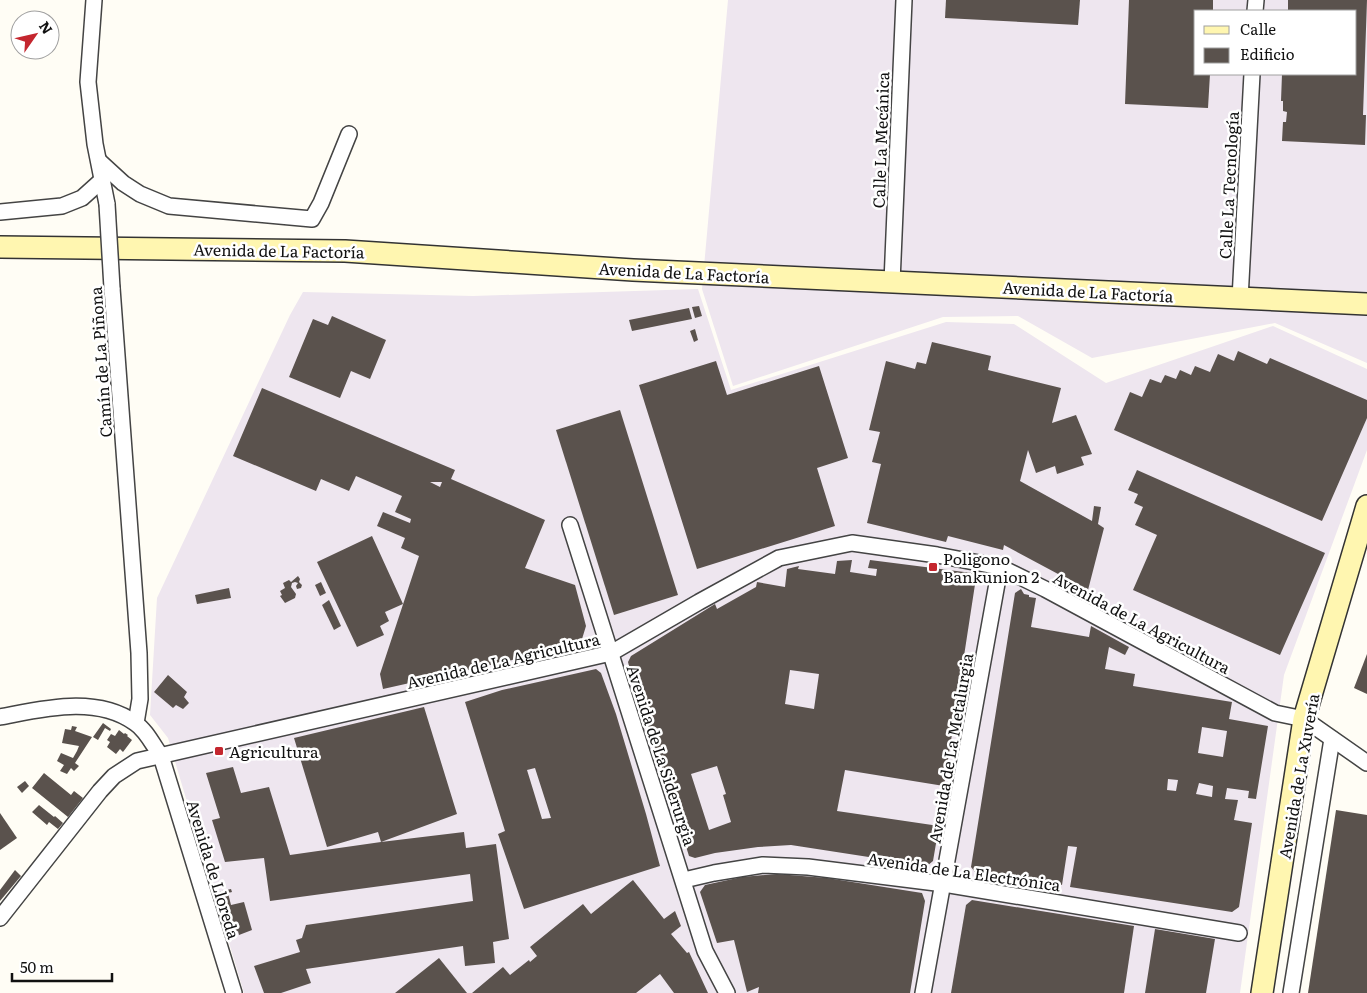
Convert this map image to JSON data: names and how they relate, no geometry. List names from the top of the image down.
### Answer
{
  "streets": {
    "street": [
      "Calle La Mecánica",
      "Calle La Tecnología",
      "Avenida de La Factoría",
      "Camín de La Piñona",
      "Avenida de La Agricultura",
      "Avenida de La Metalurgia",
      "Avenida de La Siderurgia",
      "Avenida de La Xuvería",
      "Avenida de Lloreda",
      "Avenida de La Electrónica"
    ]
  },
  "crossings": [
    ["Calle La Mecánica", "Avenida de La Factoría"],
    ["Calle La Tecnología", "Avenida de La Factoría"],
    ["Avenida de La Agricultura", "Avenida de La Metalurgia"],
    ["Avenida de La Agricultura", "Avenida de La Siderurgia"],
    ["Avenida de La Agricultura", "Avenida de La Xuvería"],
    ["Avenida de La Agricultura", "Avenida de Lloreda"],
    ["Avenida de La Metalurgia", "Avenida de La Electrónica"],
    ["Avenida de La Siderurgia", "Avenida de La Electrónica"]
  ],
  "places": {
    "transit": ["Poligono Bankunion 2", "Agricultura"]
  },
  "legend": ["Calle", "Edificio"],
  "scale_bar": "50 m",
  "north": "top right"
}
